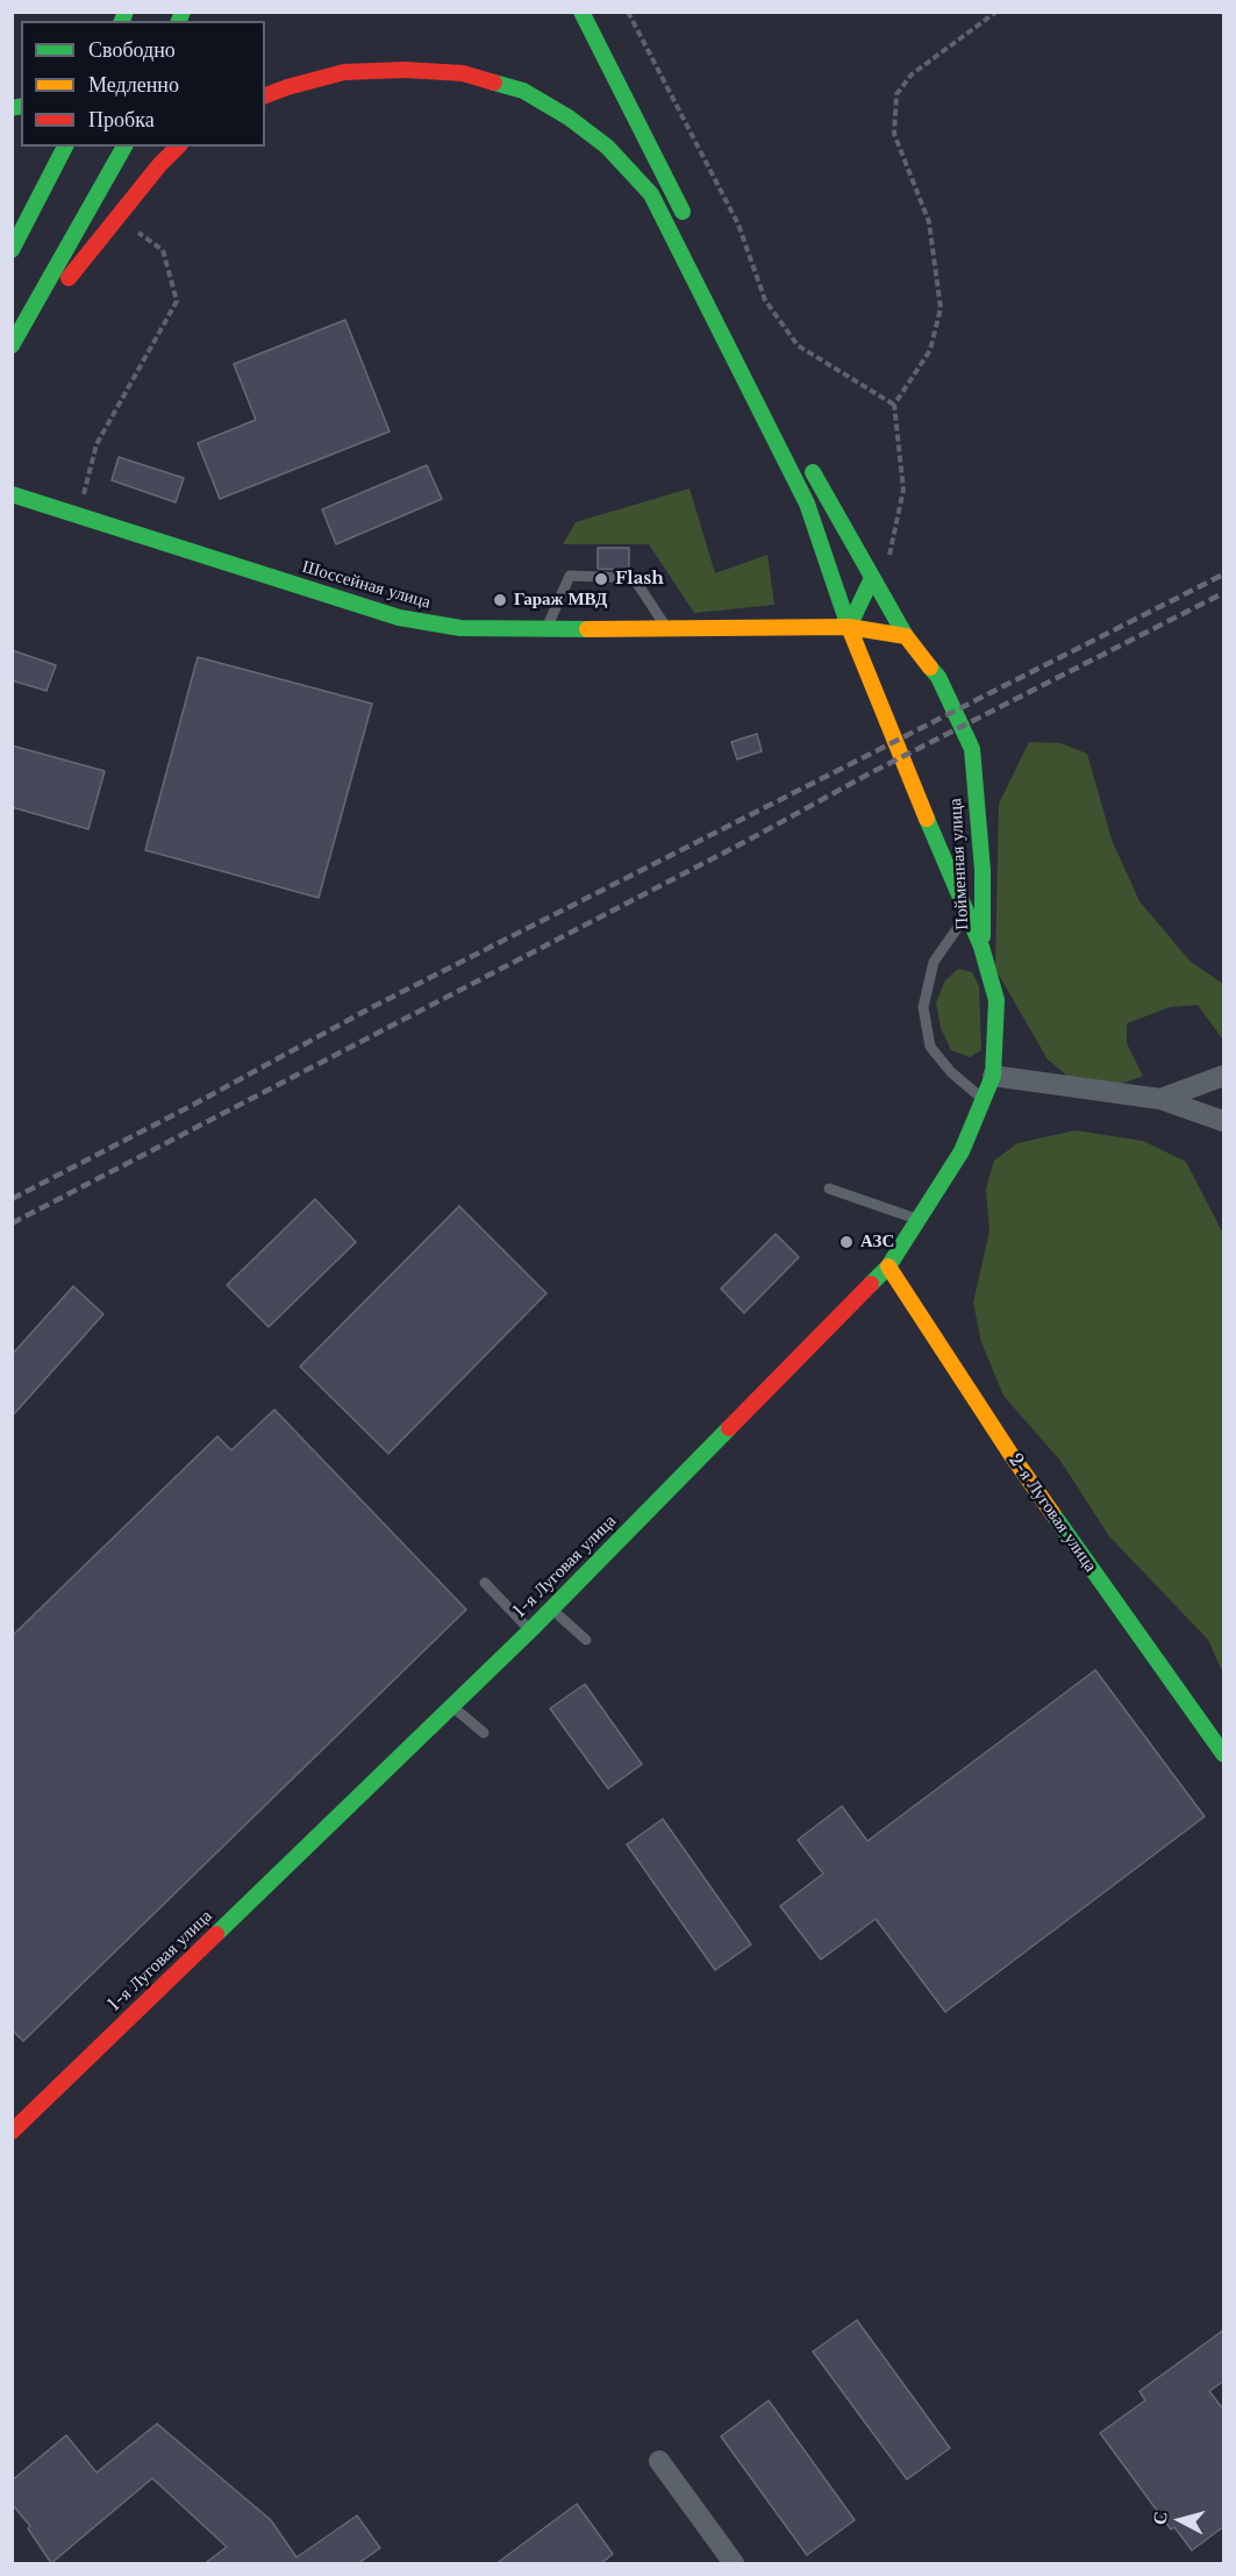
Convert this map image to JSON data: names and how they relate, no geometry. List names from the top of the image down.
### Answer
{
  "streets": {
    "main road": [
      "Шоссейная улица",
      "Пойменная улица",
      "2-я Луговая улица",
      "1-я Луговая улица"
    ]
  },
  "crossings": [
    ["Шоссейная улица", "Пойменная улица"],
    ["Пойменная улица", "1-я Луговая улица"],
    ["2-я Луговая улица", "1-я Луговая улица"]
  ],
  "places": ["Flash", "Гараж МВД", "АЗС"],
  "legend": ["Свободно", "Медленно", "Пробка"],
  "north": "left"
}
